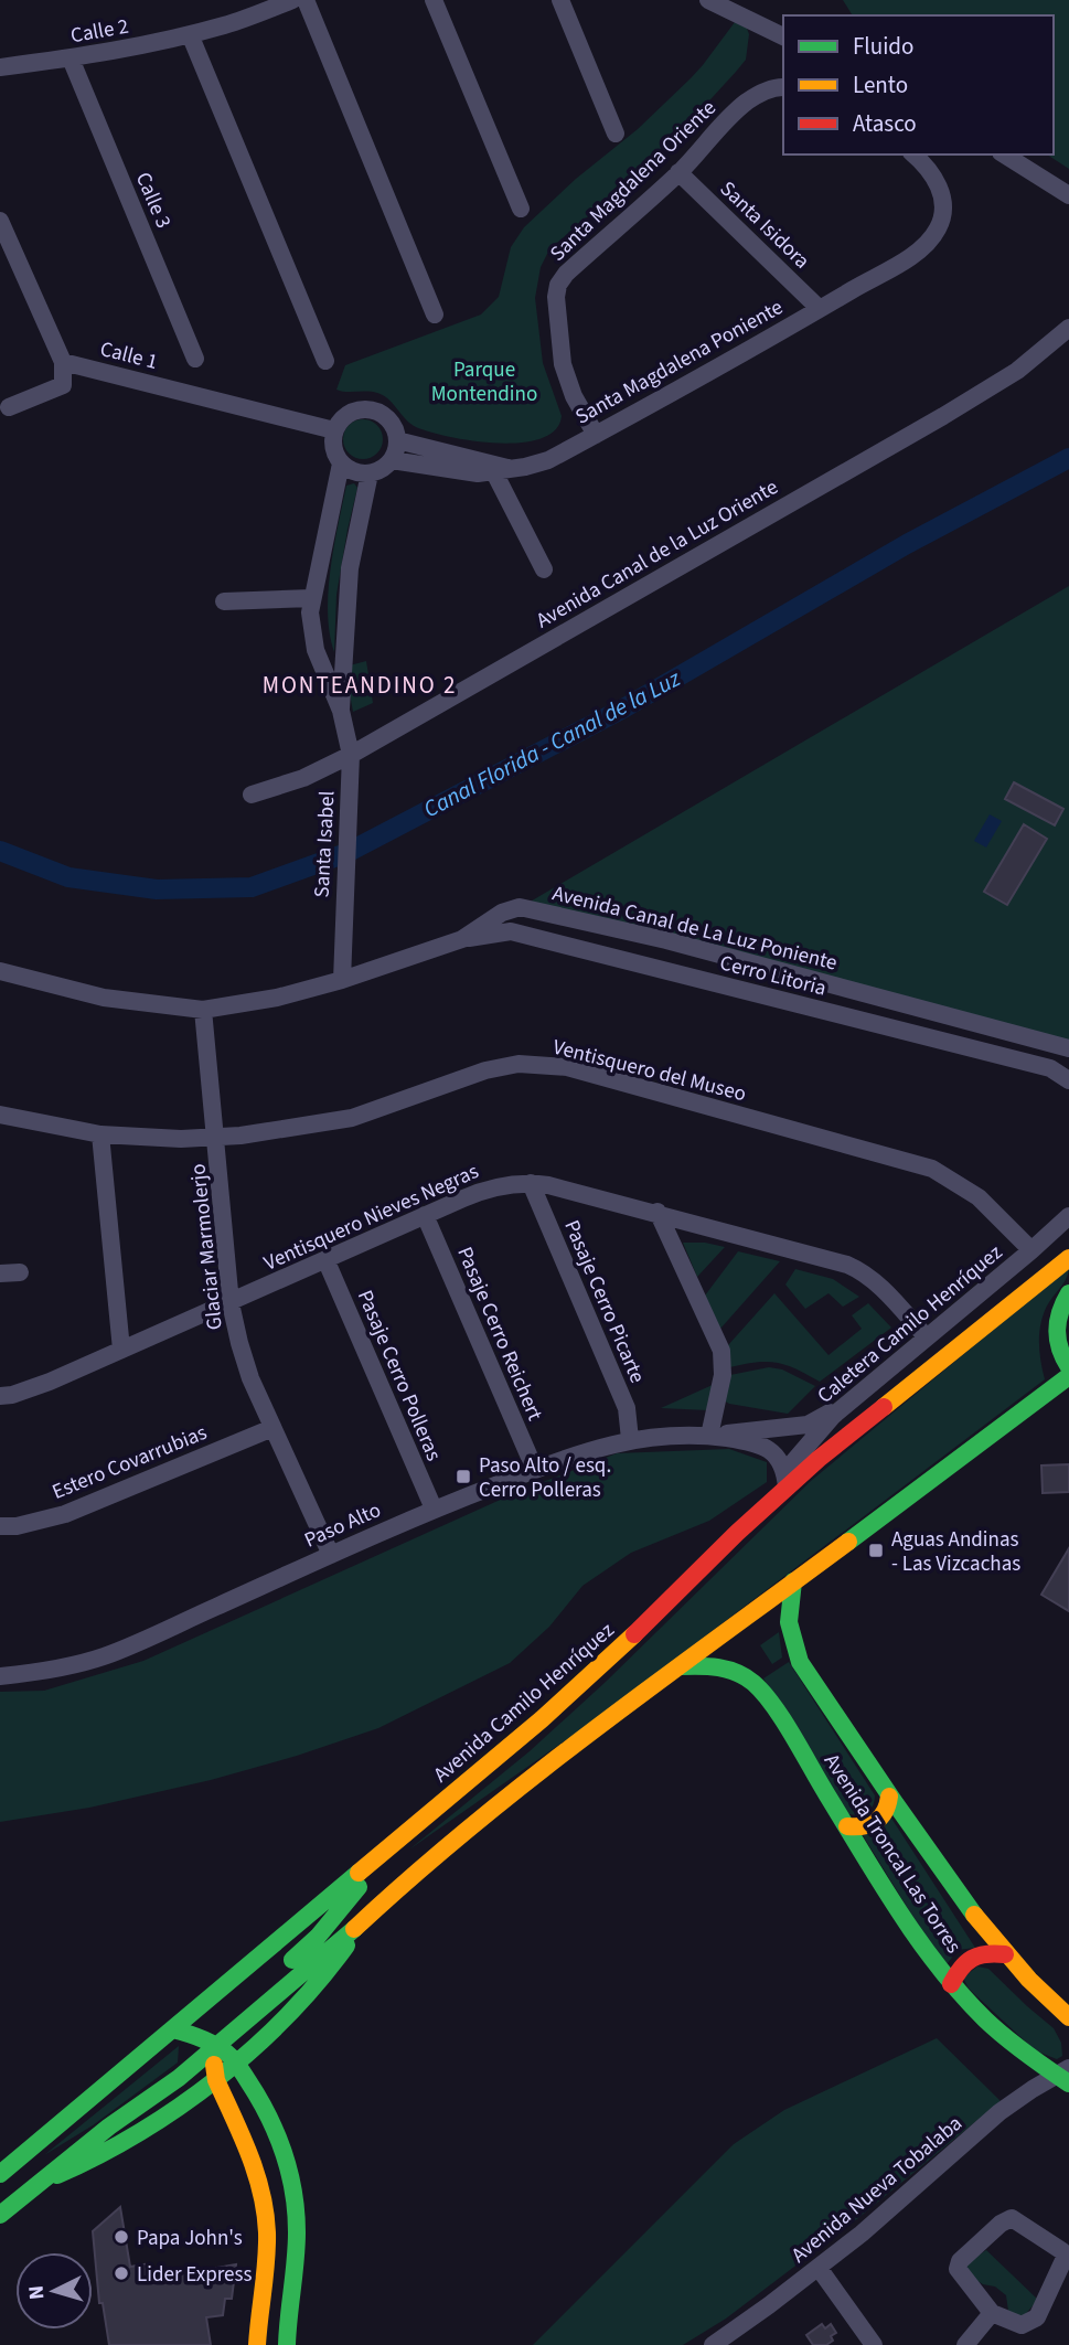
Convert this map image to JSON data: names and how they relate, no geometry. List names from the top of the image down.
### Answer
{
  "streets": {
    "main road": ["Avenida Camilo Henríquez", "Avenida Troncal Las Torres"],
    "street": [
      "Calle 2",
      "Santa Magdalena Oriente",
      "Calle 3",
      "Santa Isidora",
      "Calle 1",
      "Santa Magdalena Poniente",
      "Avenida Canal de la Luz Oriente",
      "Santa Isabel",
      "Avenida Canal de La Luz Poniente",
      "Cerro Litoria",
      "Ventisquero del Museo",
      "Ventisquero Nieves Negras",
      "Glaciar Marmolerjo",
      "Pasaje Cerro Picarte",
      "Caletera Camilo Henríquez",
      "Pasaje Cerro Reichert",
      "Pasaje Cerro Polleras",
      "Estero Covarrubias",
      "Paso Alto",
      "Avenida Nueva Tobalaba"
    ]
  },
  "crossings": [
    ["Calle 2", "Calle 3"],
    ["Santa Magdalena Oriente", "Santa Isidora"],
    ["Santa Magdalena Oriente", "Santa Magdalena Poniente"],
    ["Santa Isidora", "Santa Magdalena Poniente"],
    ["Calle 1", "Santa Magdalena Poniente"],
    ["Avenida Canal de la Luz Oriente", "Santa Isabel"],
    ["Santa Isabel", "Avenida Canal de La Luz Poniente"],
    ["Avenida Canal de La Luz Poniente", "Cerro Litoria"],
    ["Avenida Canal de La Luz Poniente", "Glaciar Marmolerjo"],
    ["Ventisquero del Museo", "Glaciar Marmolerjo"],
    ["Ventisquero del Museo", "Caletera Camilo Henríquez"],
    ["Ventisquero Nieves Negras", "Glaciar Marmolerjo"],
    ["Ventisquero Nieves Negras", "Pasaje Cerro Picarte"],
    ["Ventisquero Nieves Negras", "Caletera Camilo Henríquez"],
    ["Ventisquero Nieves Negras", "Pasaje Cerro Reichert"],
    ["Ventisquero Nieves Negras", "Pasaje Cerro Polleras"],
    ["Glaciar Marmolerjo", "Estero Covarrubias"],
    ["Glaciar Marmolerjo", "Paso Alto"],
    ["Pasaje Cerro Picarte", "Paso Alto"],
    ["Caletera Camilo Henríquez", "Paso Alto"],
    ["Caletera Camilo Henríquez", "Avenida Camilo Henríquez"],
    ["Pasaje Cerro Reichert", "Paso Alto"],
    ["Pasaje Cerro Polleras", "Paso Alto"],
    ["Paso Alto", "Avenida Camilo Henríquez"],
    ["Avenida Troncal Las Torres", "Avenida Nueva Tobalaba"]
  ],
  "districts": ["MONTEANDINO 2"],
  "water": ["Canal Florida - Canal de la Luz"],
  "parks": ["Parque Montendino"],
  "places": {
    "transit": ["Paso Alto / esq. Cerro Polleras", "Aguas Andinas - Las Vizcachas"],
    "other": ["Papa John's", "Lider Express"]
  },
  "legend": ["Fluido", "Lento", "Atasco"],
  "north": "left"
}
